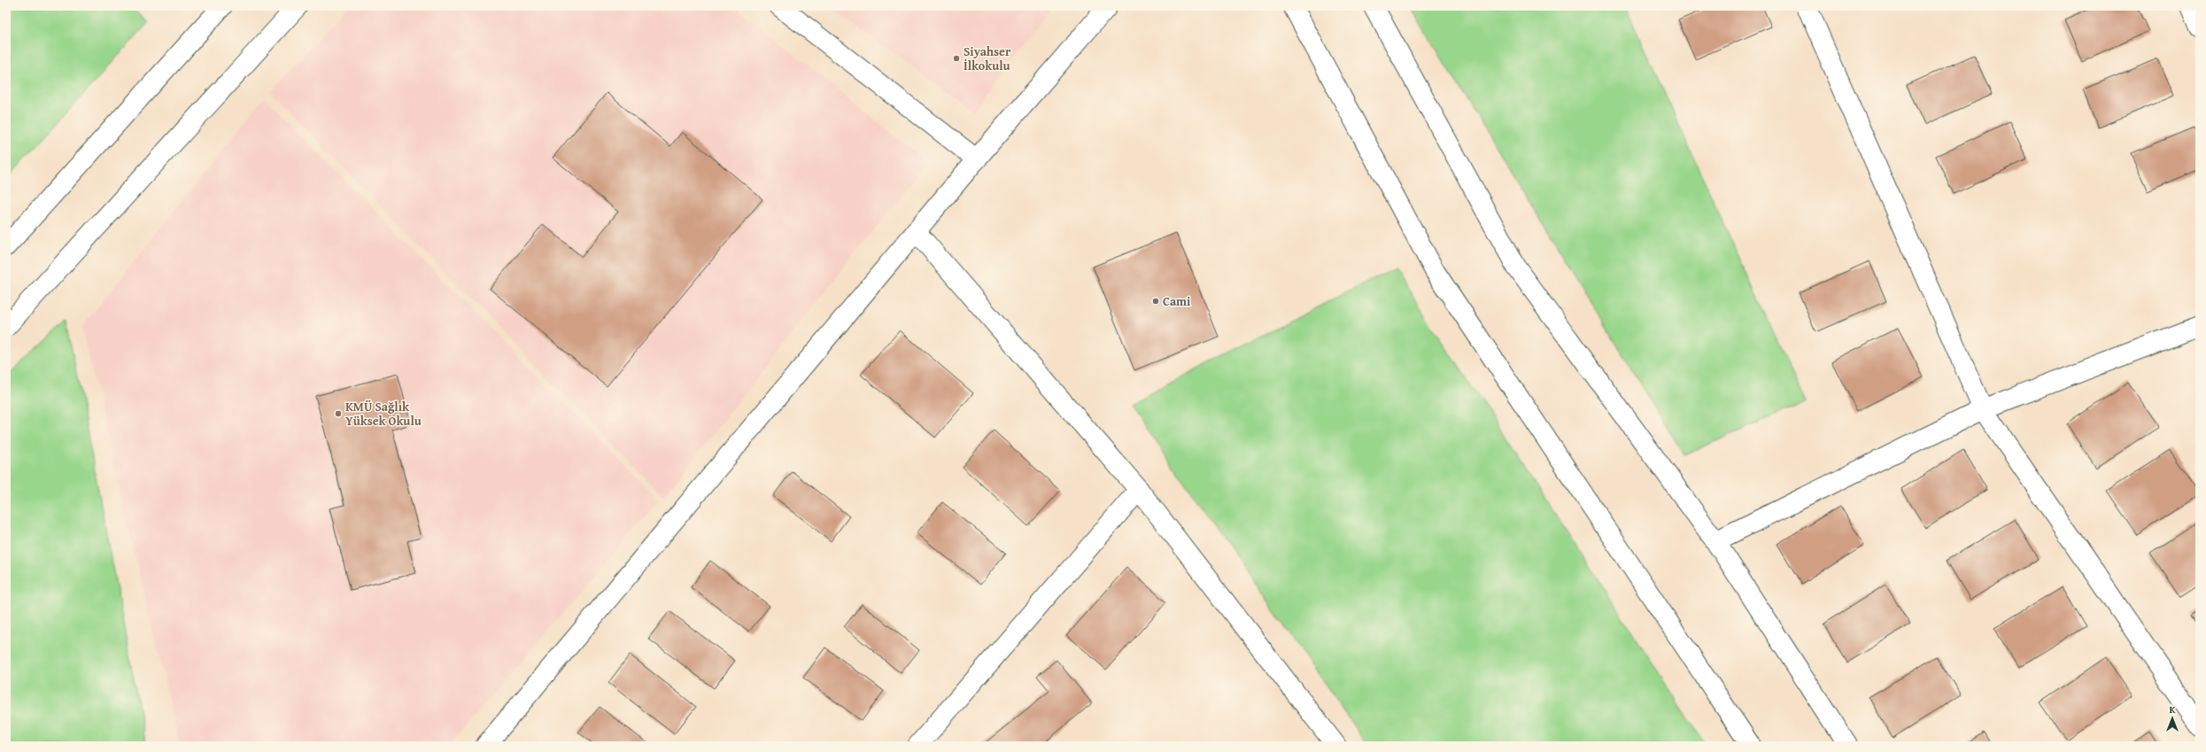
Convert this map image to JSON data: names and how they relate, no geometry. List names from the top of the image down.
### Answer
{
  "places": ["Siyahser İlkokulu", "Cami", "KMÜ Sağlık Yüksek Okulu"],
  "north": "top"
}
